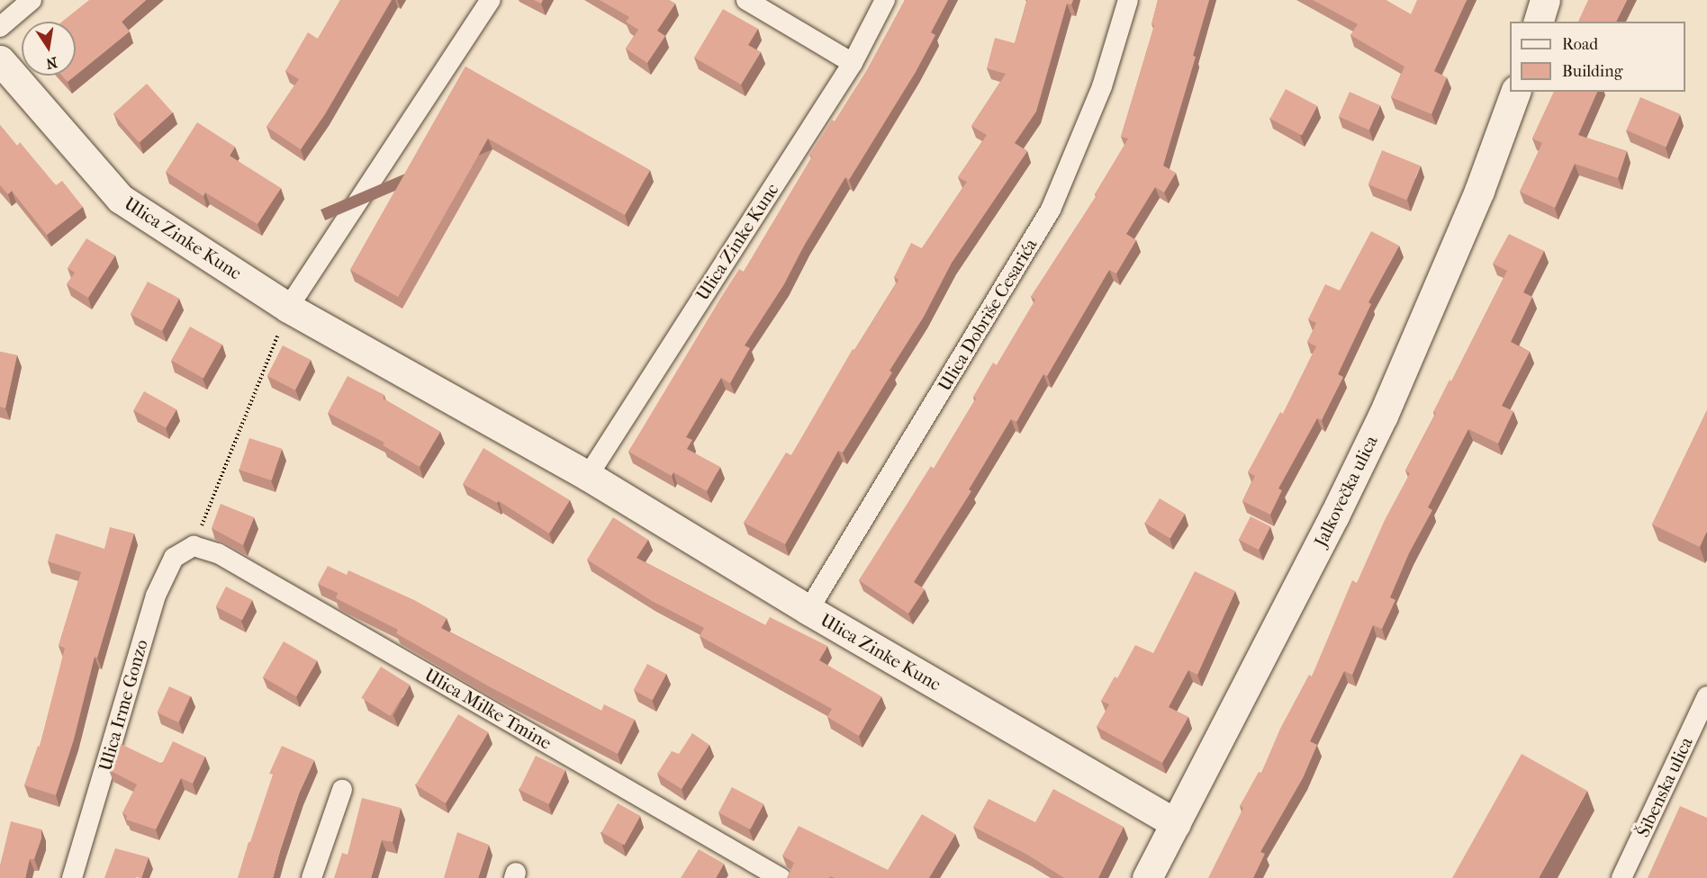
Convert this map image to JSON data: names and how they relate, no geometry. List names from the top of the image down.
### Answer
{
  "streets": {
    "street": [
      "Ulica Zinke Kunc",
      "Ulica Dobriše Cesarića",
      "Jalkovečka ulica",
      "Ulica Irme Gonzo",
      "Ulica Milke Tmine",
      "Šibenska ulica"
    ]
  },
  "crossings": [
    ["Ulica Zinke Kunc", "Ulica Dobriše Cesarića"],
    ["Ulica Zinke Kunc", "Jalkovečka ulica"],
    ["Ulica Irme Gonzo", "Ulica Milke Tmine"]
  ],
  "legend": ["Road", "Building"],
  "north": "bottom"
}
